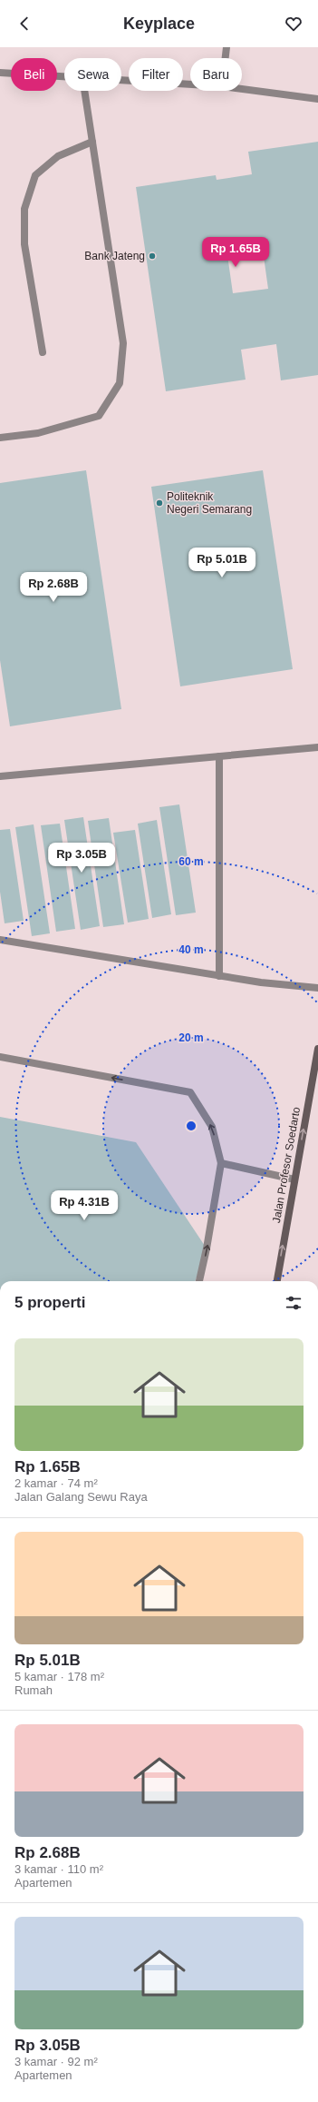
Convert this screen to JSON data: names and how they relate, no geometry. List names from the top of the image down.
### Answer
{
  "streets": {
    "main road": ["Jalan Profesor Soedarto"]
  },
  "one_way": ["Jalan Profesor Soedarto"],
  "places": ["Bank Jateng", "Politeknik Negeri Semarang"],
  "page": {
    "header": "Keyplace",
    "chip": [
      "Beli",
      "Sewa",
      "Filter",
      "Baru"
    ],
    "price": [
      "Rp 1.65B",
      "Rp 5.01B",
      "Rp 2.68B",
      "Rp 3.05B",
      "Rp 4.31B"
    ],
    "heading": "5 properti",
    "list": [
      {
        "name": "Rp 1.65B",
        "note": "2 kamar · 74 m² · Jalan Galang Sewu Raya"
      },
      {
        "name": "Rp 5.01B",
        "note": "5 kamar · 178 m² · Rumah"
      },
      {
        "name": "Rp 2.68B",
        "note": "3 kamar · 110 m² · Apartemen"
      },
      {
        "name": "Rp 3.05B",
        "note": "3 kamar · 92 m² · Apartemen"
      }
    ]
  },
  "rings": ["60 m", "40 m", "20 m"]
}
